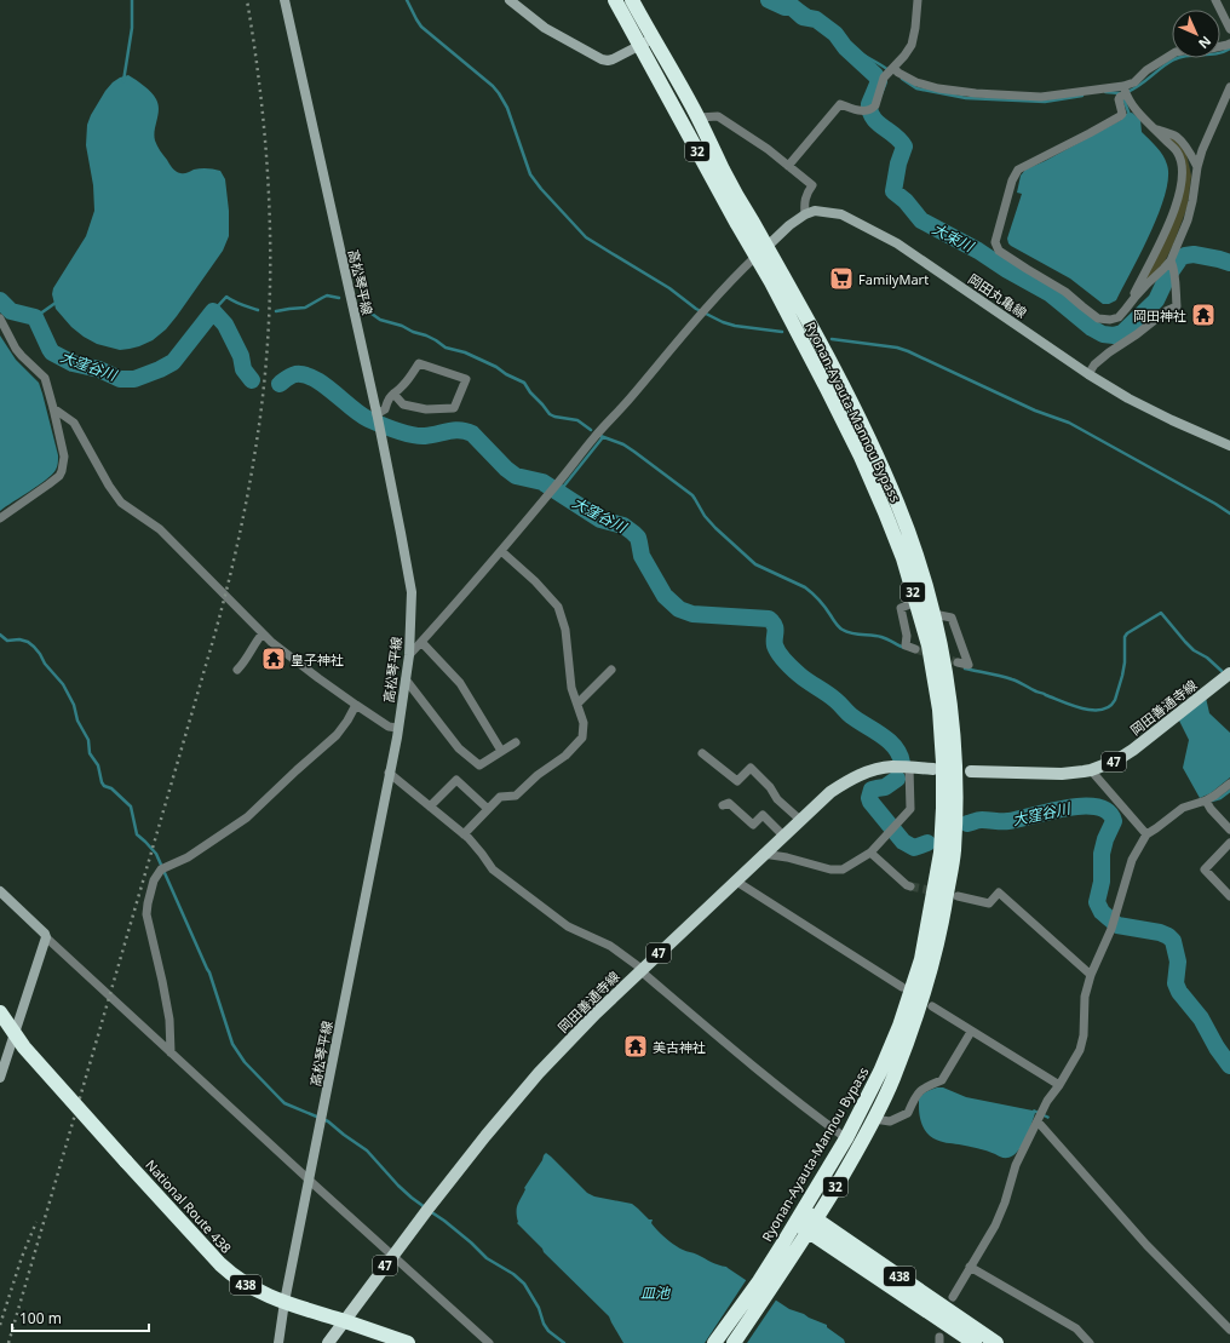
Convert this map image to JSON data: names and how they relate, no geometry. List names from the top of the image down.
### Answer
{
  "streets": {
    "highway": [
      "32",
      "Ryonan-Ayauta-Mannou Bypass",
      "National Route 438",
      "438"
    ],
    "main road": [
      "高松琴平線",
      "岡田丸亀線",
      "岡田善通寺線",
      "47"
    ]
  },
  "crossings": [
    ["高松琴平線", "National Route 438"],
    ["Ryonan-Ayauta-Mannou Bypass", "438"],
    ["岡田善通寺線", "National Route 438"]
  ],
  "water": ["大束川", "大窪谷川", "皿池"],
  "places": {
    "supermarket": ["FamilyMart"],
    "temple": ["岡田神社", "皇子神社", "美古神社"]
  },
  "scale_bar": "100 m",
  "north": "bottom right"
}
